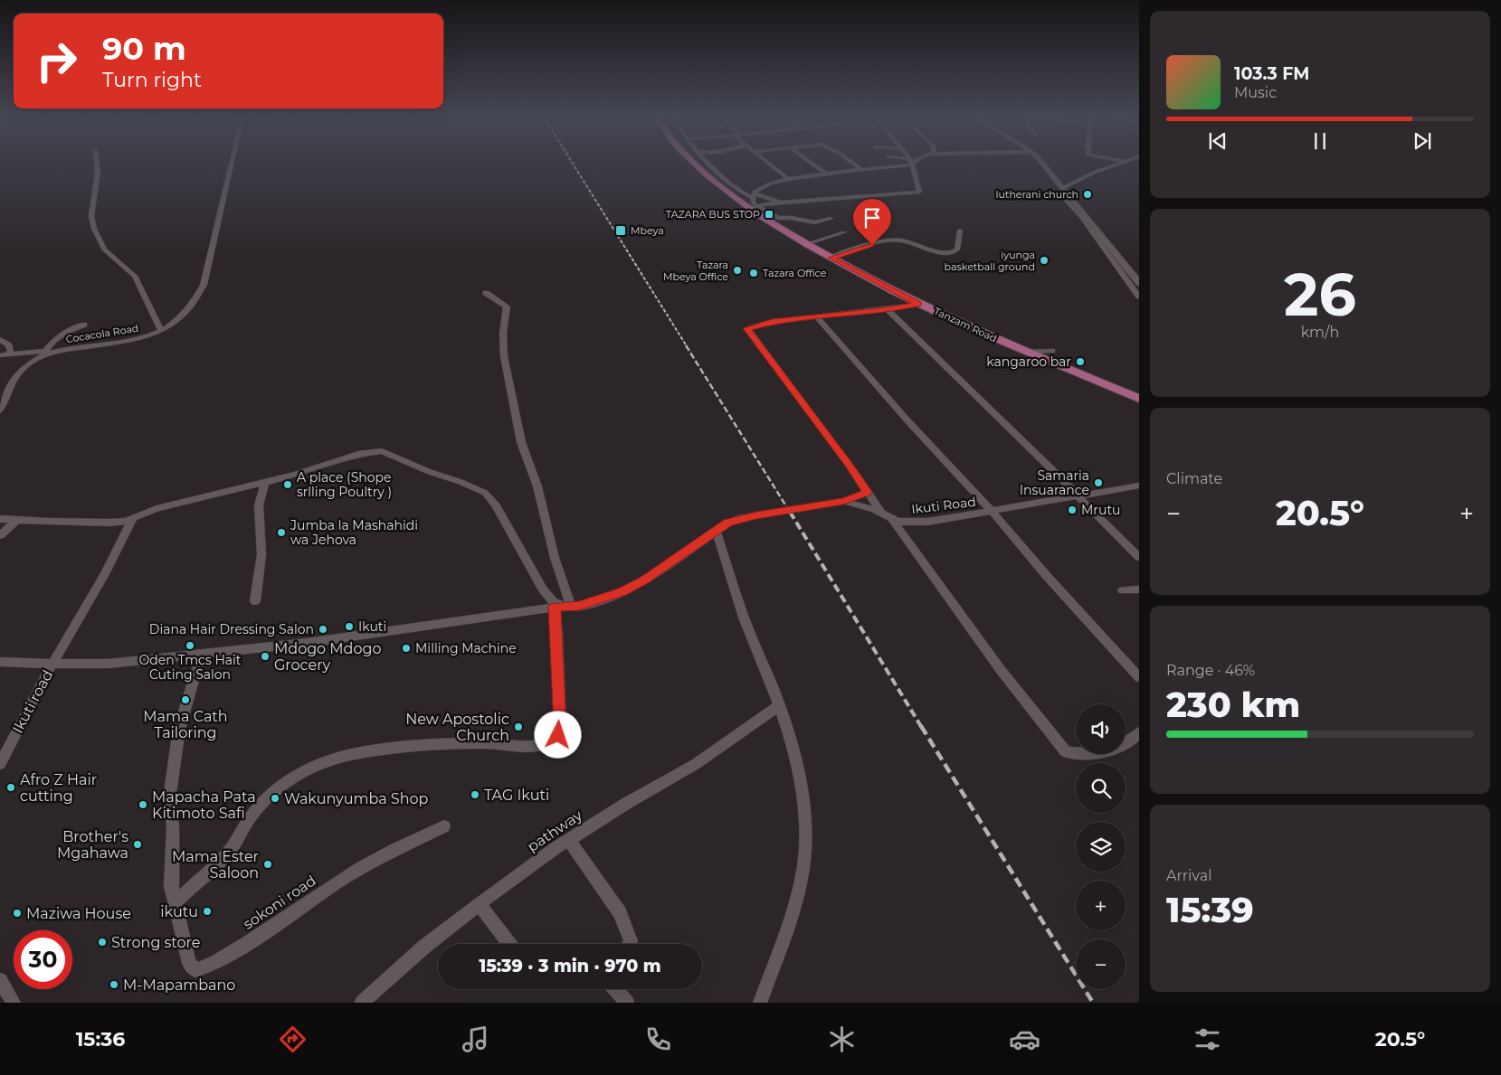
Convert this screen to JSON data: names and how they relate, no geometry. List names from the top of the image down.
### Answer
{
  "streets": {
    "highway": ["Tanzam Road"],
    "street": [
      "Cocacola Road",
      "Ikuti Road",
      "Ikuti road",
      "pathway",
      "sokoni road"
    ]
  },
  "places": {
    "other": [
      "lutherani church",
      "iyunga basketball ground",
      "Tazara Mbeya Office",
      "Tazara Office",
      "kangaroo bar",
      "Samaria Insuarance",
      "A place (Shope srlling Poultry )",
      "Mrutu",
      "Jumba la Mashahidi wa Jehova",
      "Ikuti",
      "Diana Hair Dressing Salon",
      "Oden Tmcs Hait Cuting Salon",
      "Milling Machine",
      "Mdogo Mdogo Grocery",
      "Mama Cath Tailoring",
      "New Apostolic Church",
      "Afro Z Hair cutting",
      "TAG Ikuti",
      "Wakunyumba Shop",
      "Mapacha Pata Kitimoto Safi",
      "Brother's Mgahawa",
      "Mama Ester Saloon",
      "ikutu",
      "Maziwa House",
      "Strong store",
      "M-Mapambano"
    ],
    "transit": ["TAZARA BUS STOP", "Mbeya"]
  },
  "page": {
    "turn": ["90 m", "Turn right"],
    "song": ["103.3 FM", "Music"],
    "tile": [
      ["26", "km/h"],
      "Climate",
      ["Range · 46%", "230 km"],
      ["Arrival", "15:39"]
    ],
    "heat": ["−", "20.5°", "+"],
    "map_buttons": ["+", "−"],
    "limit": "30",
    "trip": "15:39 · 3 min · 970 m",
    "tabs": ["15:36", "20.5°"]
  }
}
